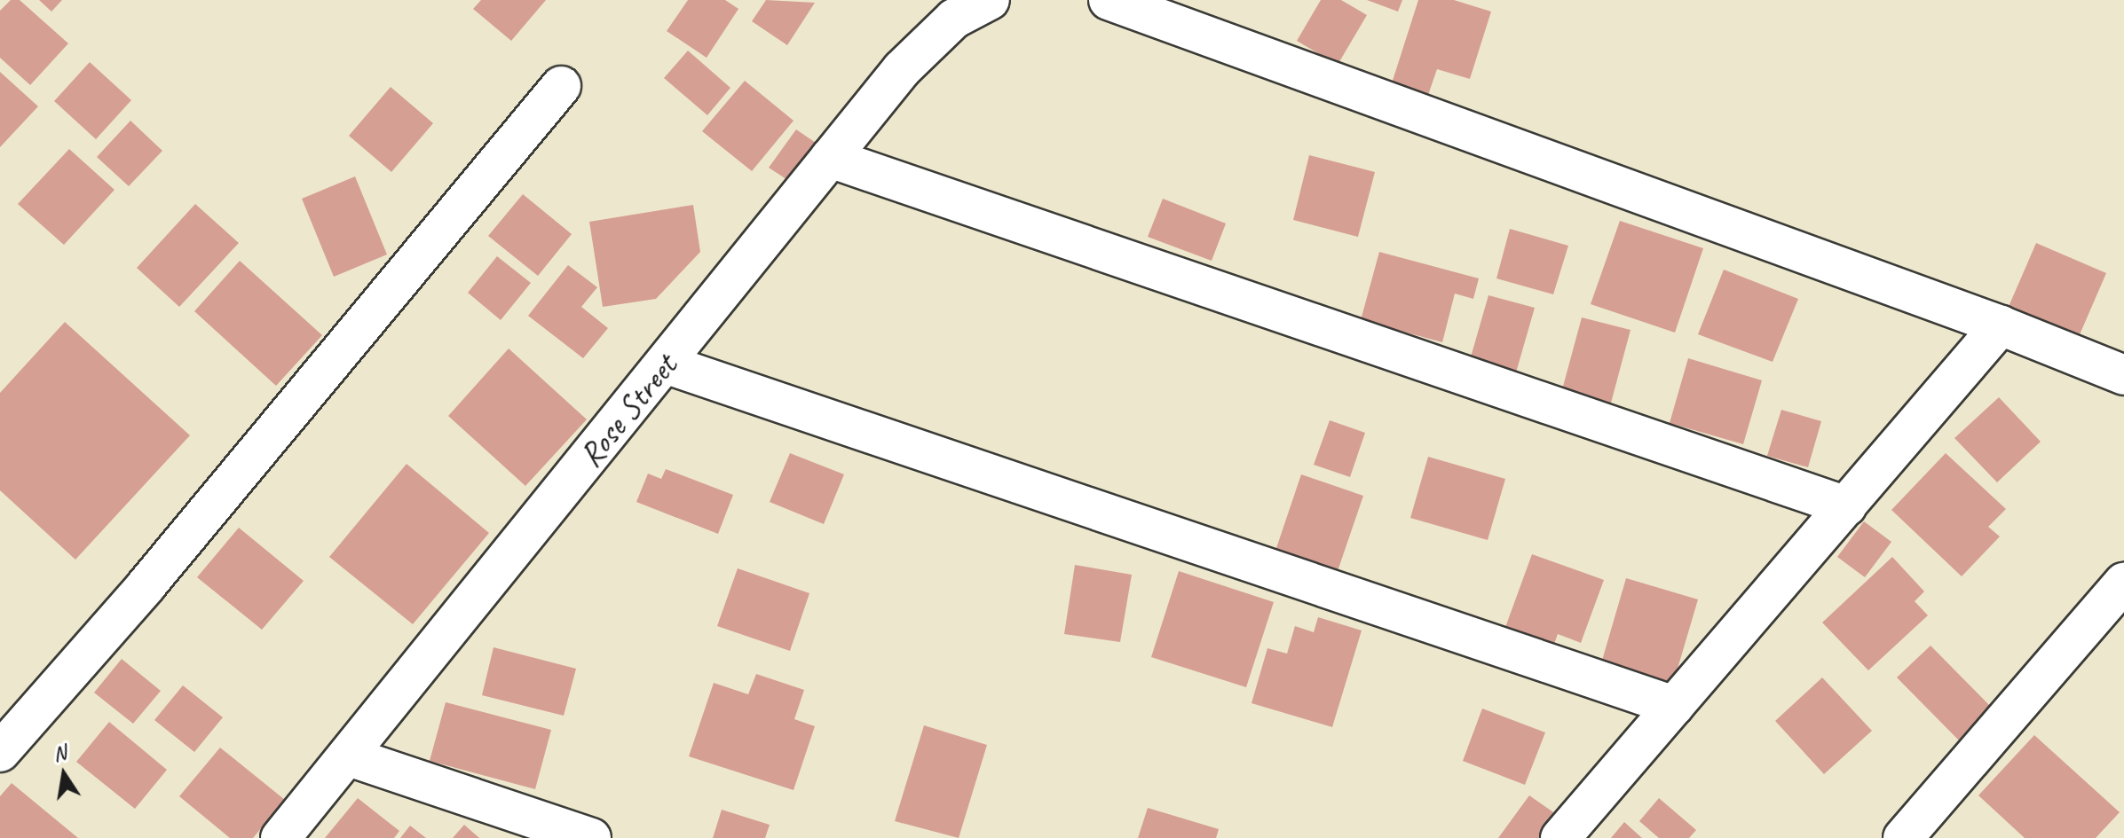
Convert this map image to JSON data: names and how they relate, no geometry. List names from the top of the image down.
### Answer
{
  "streets": {
    "street": ["Rose Street"]
  },
  "north": "top"
}
